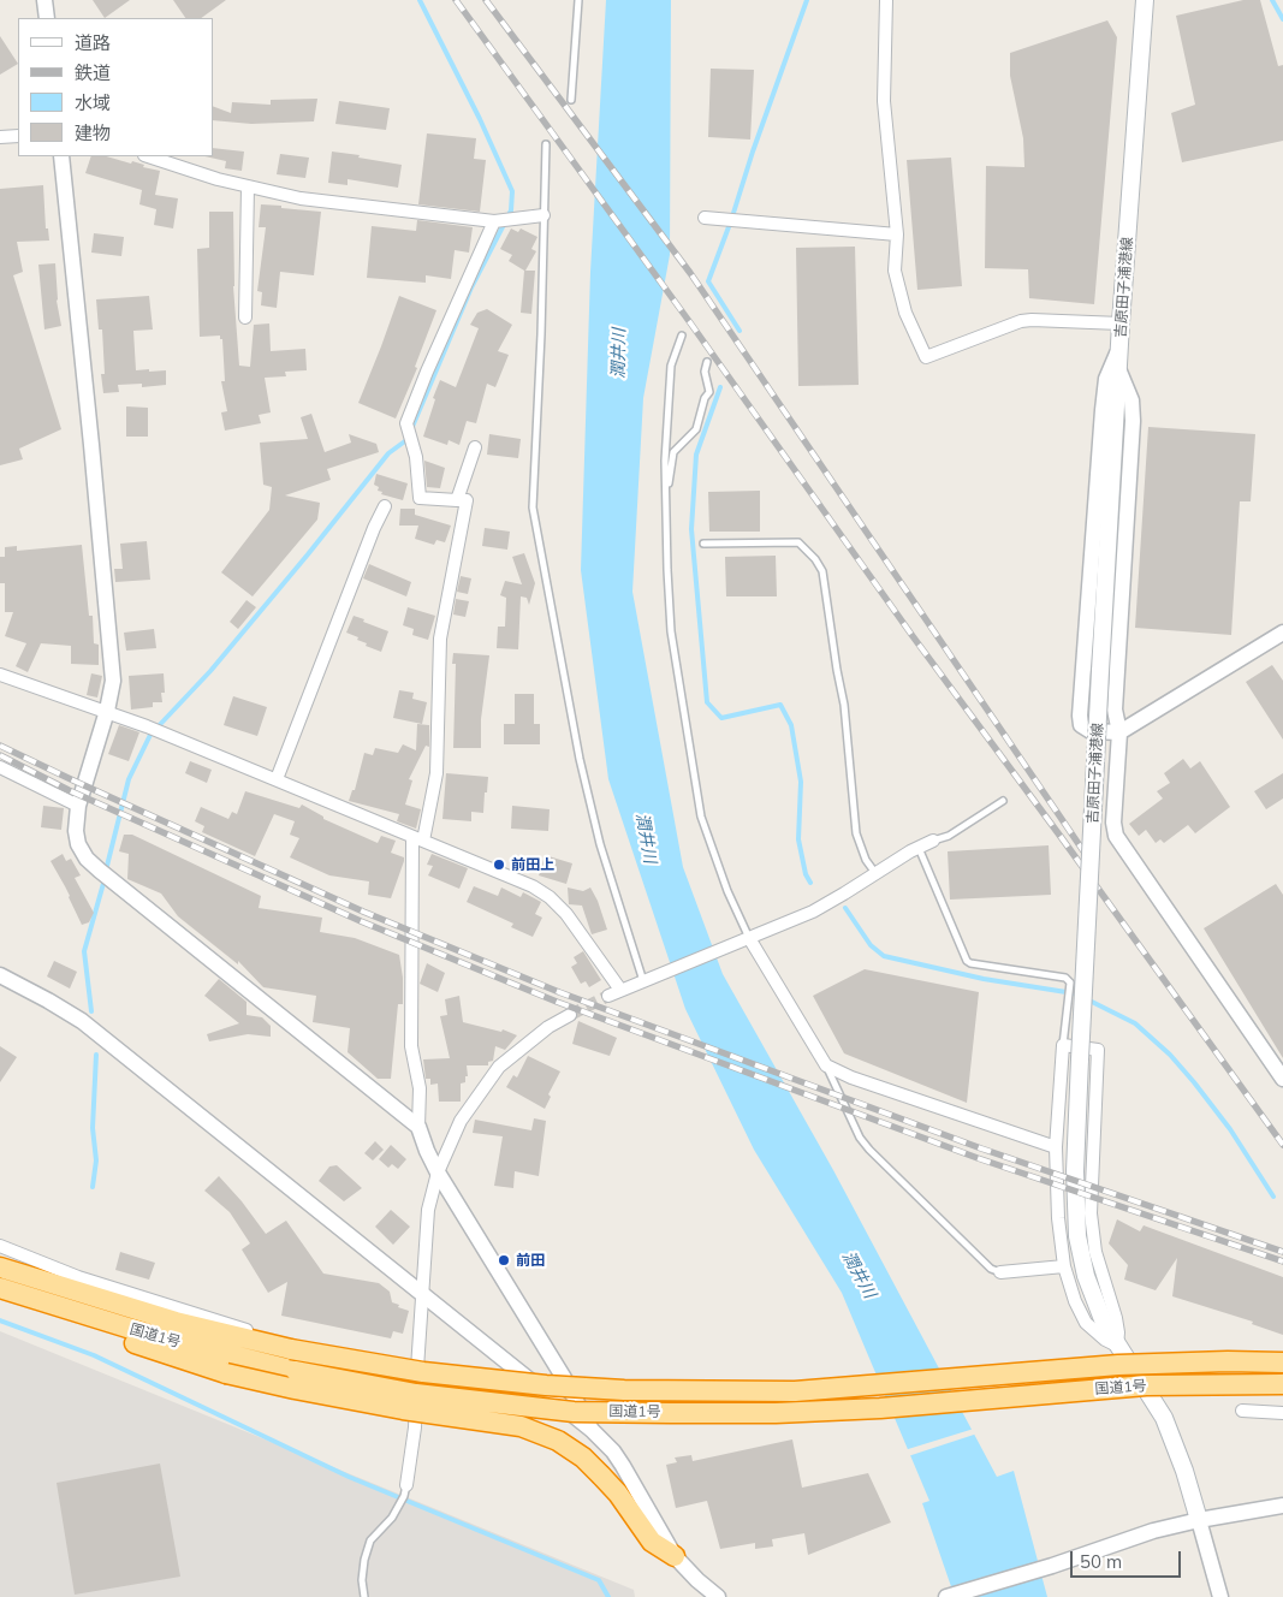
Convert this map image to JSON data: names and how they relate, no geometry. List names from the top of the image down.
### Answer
{
  "streets": {
    "highway": ["国道1号"],
    "main road": ["吉原田子浦港線"]
  },
  "water": ["潤井川"],
  "places": ["前田上", "前田"],
  "legend": [
    "道路",
    "鉄道",
    "水域",
    "建物"
  ],
  "scale_bar": "50 m"
}
